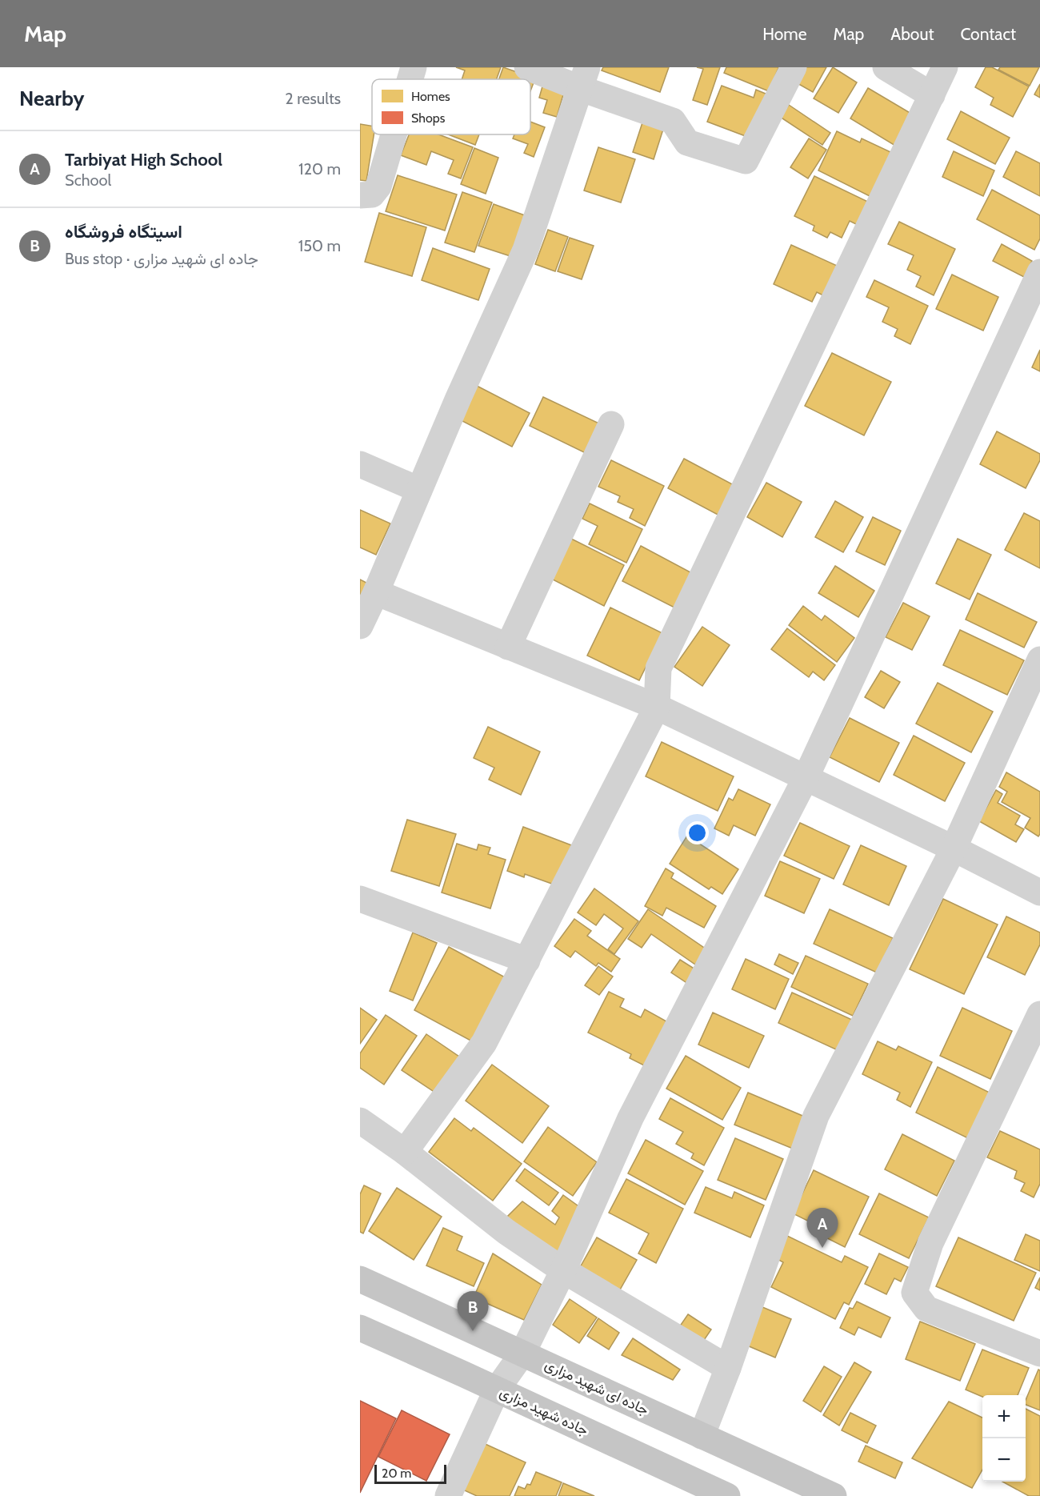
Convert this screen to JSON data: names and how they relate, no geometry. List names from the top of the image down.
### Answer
{
  "streets": {
    "main road": ["جاده ای شهید مزاری", "جاده شهید مزاری"]
  },
  "legend": ["Homes", "Shops"],
  "scale_bar": "20 m",
  "page": {
    "header": "Map",
    "nav": [
      "Home",
      "Map",
      "About",
      "Contact"
    ],
    "heading": ["Nearby", "2 results"],
    "list": [
      {
        "mark": "A",
        "name": "Tarbiyat High School",
        "note": "School",
        "value": "120 m"
      },
      {
        "mark": "B",
        "name": "اسیتگاه فروشگاه",
        "note": "Bus stop · جاده ای شهید مزاری",
        "value": "150 m"
      }
    ],
    "pins": ["A", "B"],
    "map_buttons": ["+", "−"],
    "scale": "20 m"
  }
}
